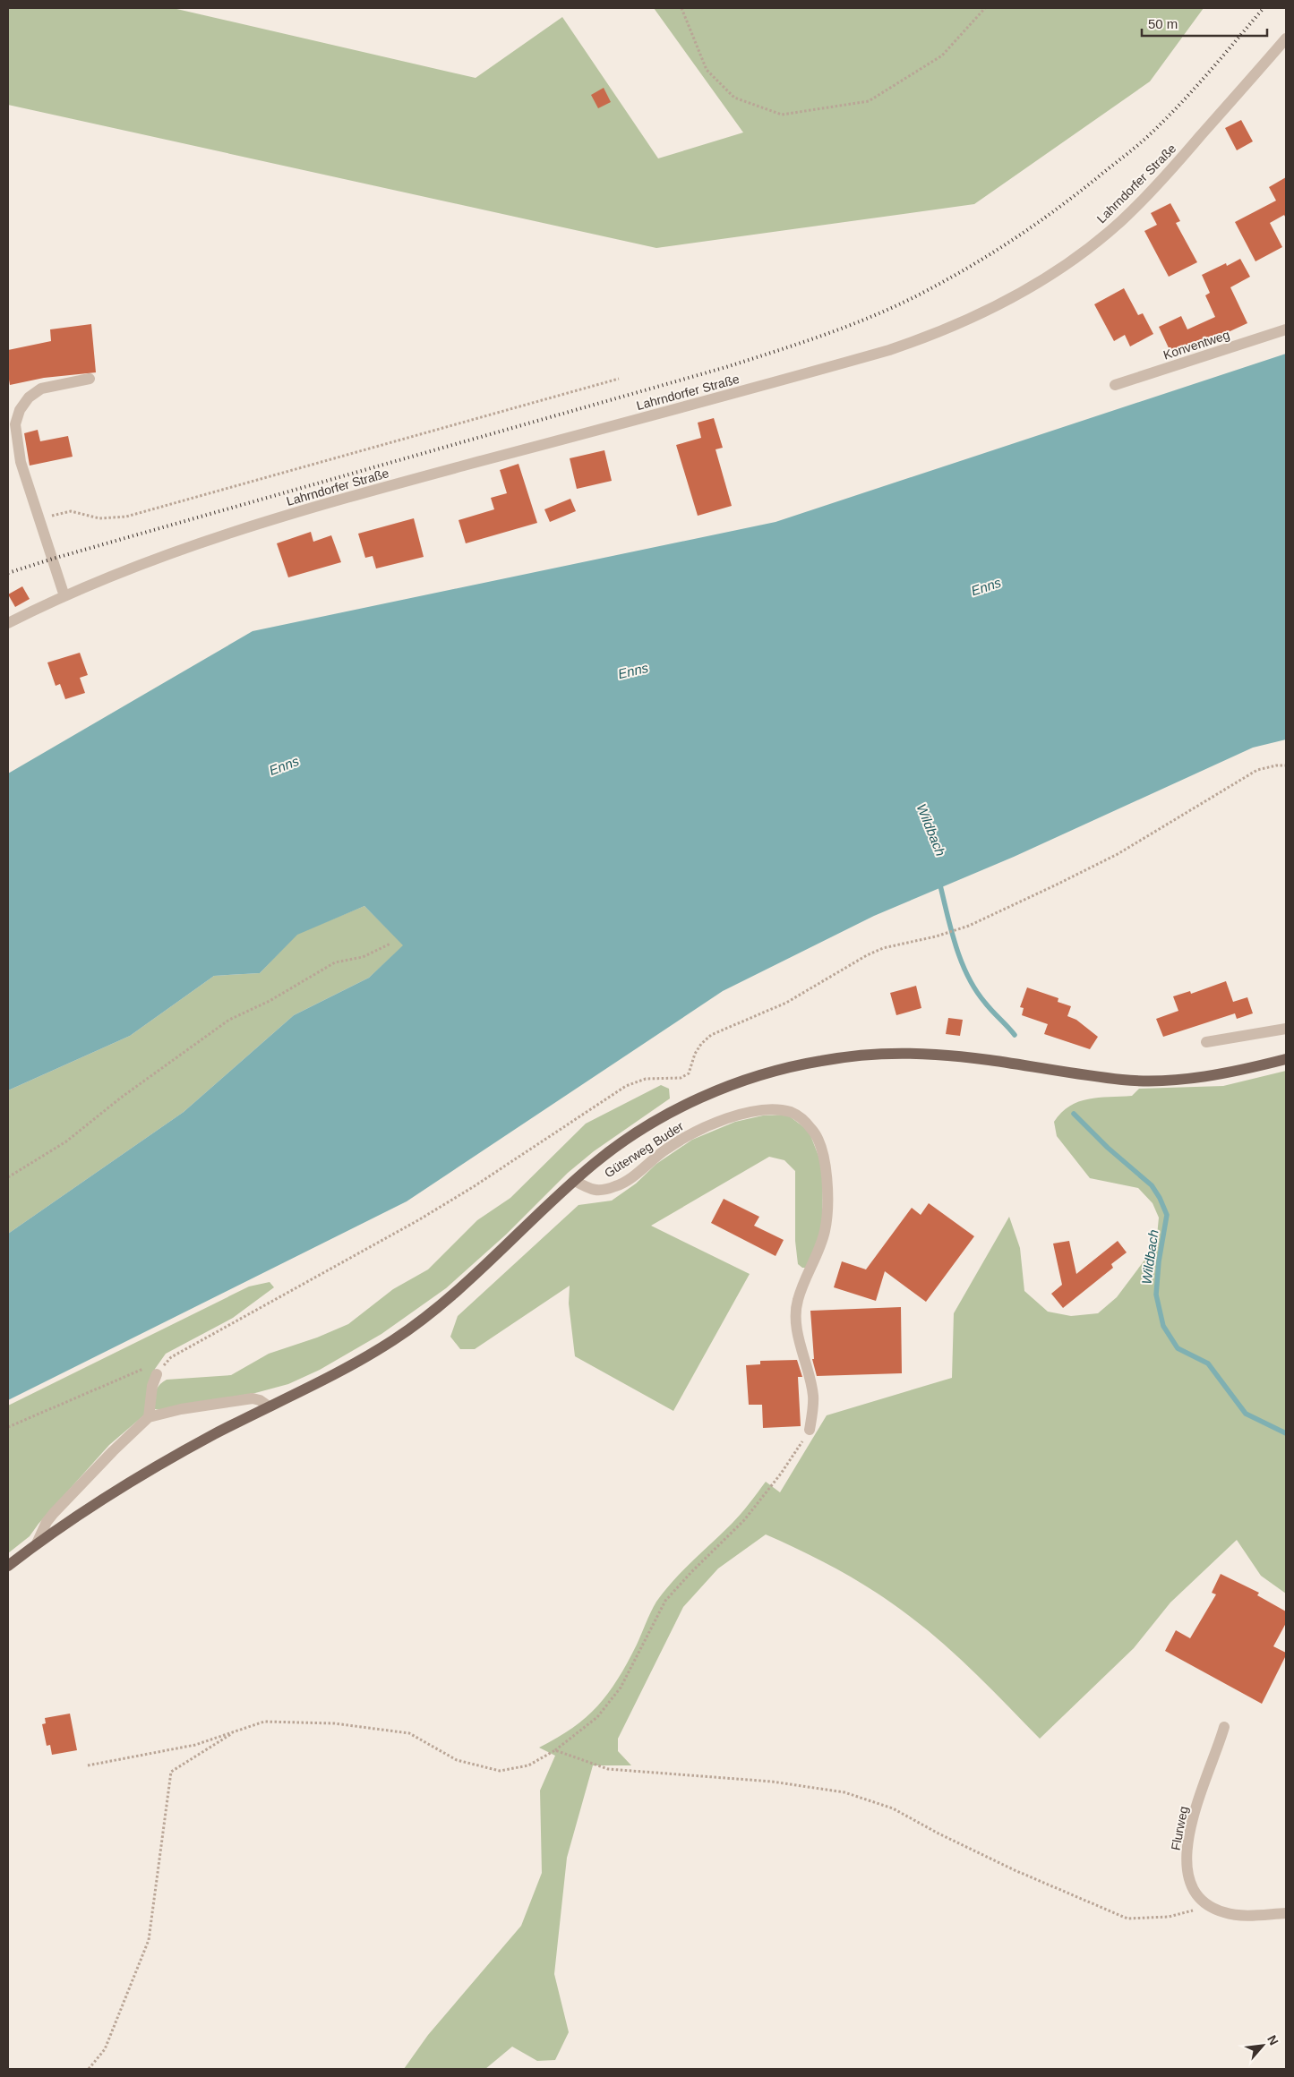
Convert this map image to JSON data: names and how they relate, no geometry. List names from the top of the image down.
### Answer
{
  "streets": {
    "street": [
      "Lahrndorfer Straße",
      "Konventweg",
      "Güterweg Buder",
      "Flurweg"
    ]
  },
  "water": ["Enns", "Wildbach"],
  "scale_bar": "50 m",
  "north": "top right"
}
